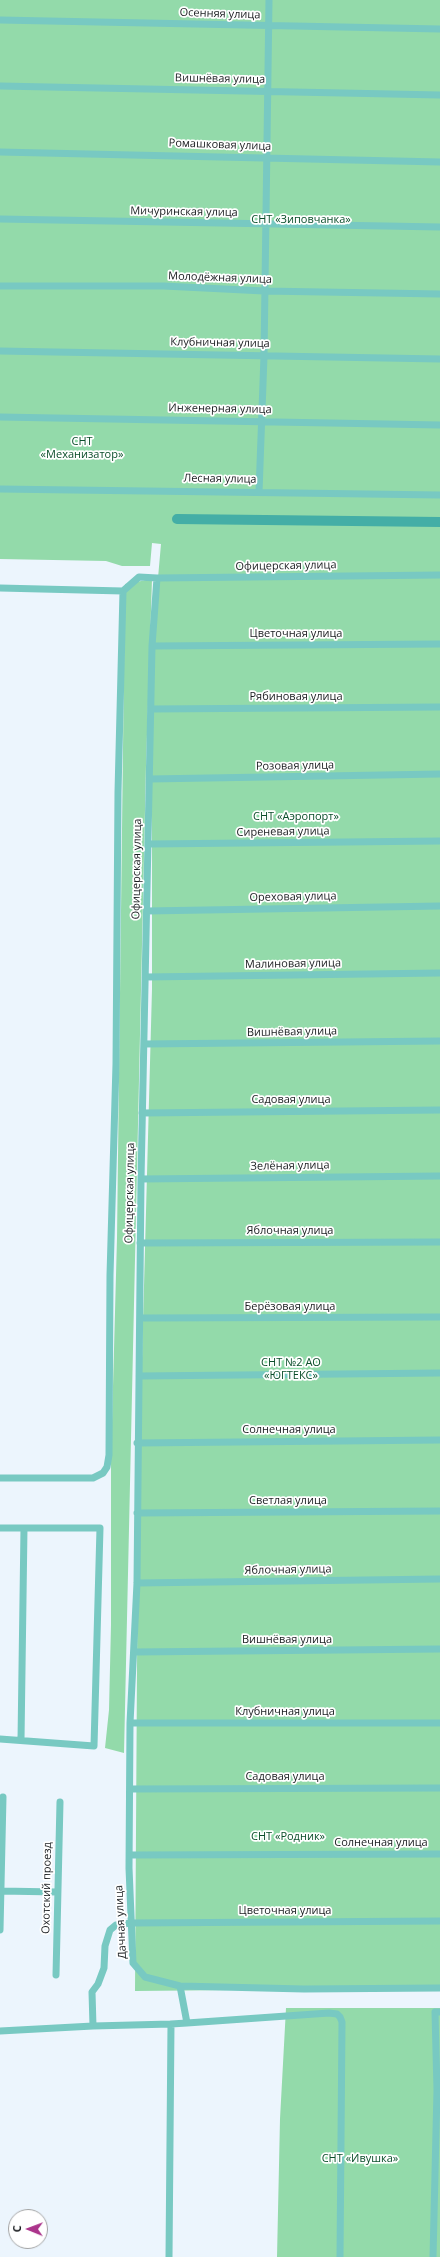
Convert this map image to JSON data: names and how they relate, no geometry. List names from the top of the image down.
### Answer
{
  "streets": {
    "street": [
      "Осенняя улица",
      "Вишнёвая улица",
      "Ромашковая улица",
      "Мичуринская улица",
      "Молодёжная улица",
      "Клубничная улица",
      "Инженерная улица",
      "Лесная улица",
      "Офицерская улица",
      "Цветочная улица",
      "Рябиновая улица",
      "Розовая улица",
      "Сиреневая улица",
      "Ореховая улица",
      "Малиновая улица",
      "Садовая улица",
      "Зелёная улица",
      "Яблочная улица",
      "Берёзовая улица",
      "Солнечная улица",
      "Светлая улица",
      "Охотский проезд",
      "Дачная улица"
    ]
  },
  "crossings": [
    ["Вишнёвая улица", "Офицерская улица"],
    ["Вишнёвая улица", "Дачная улица"],
    ["Клубничная улица", "Дачная улица"],
    ["Офицерская улица", "Цветочная улица"],
    ["Офицерская улица", "Рябиновая улица"],
    ["Офицерская улица", "Розовая улица"],
    ["Офицерская улица", "Сиреневая улица"],
    ["Офицерская улица", "Ореховая улица"],
    ["Офицерская улица", "Малиновая улица"],
    ["Офицерская улица", "Садовая улица"],
    ["Офицерская улица", "Зелёная улица"],
    ["Офицерская улица", "Яблочная улица"],
    ["Офицерская улица", "Берёзовая улица"],
    ["Офицерская улица", "Солнечная улица"],
    ["Офицерская улица", "Светлая улица"],
    ["Офицерская улица", "Дачная улица"],
    ["Цветочная улица", "Дачная улица"],
    ["Садовая улица", "Дачная улица"],
    ["Яблочная улица", "Дачная улица"],
    ["Солнечная улица", "Дачная улица"],
    ["Светлая улица", "Дачная улица"]
  ],
  "parks": [
    "СНТ «Зиповчанка»",
    "СНТ «Механизатор»",
    "СНТ «Аэропорт»",
    "СНТ №2 АО «ЮГТЕКС»",
    "СНТ «Родник»",
    "СНТ «Ивушка»"
  ],
  "north": "left"
}
